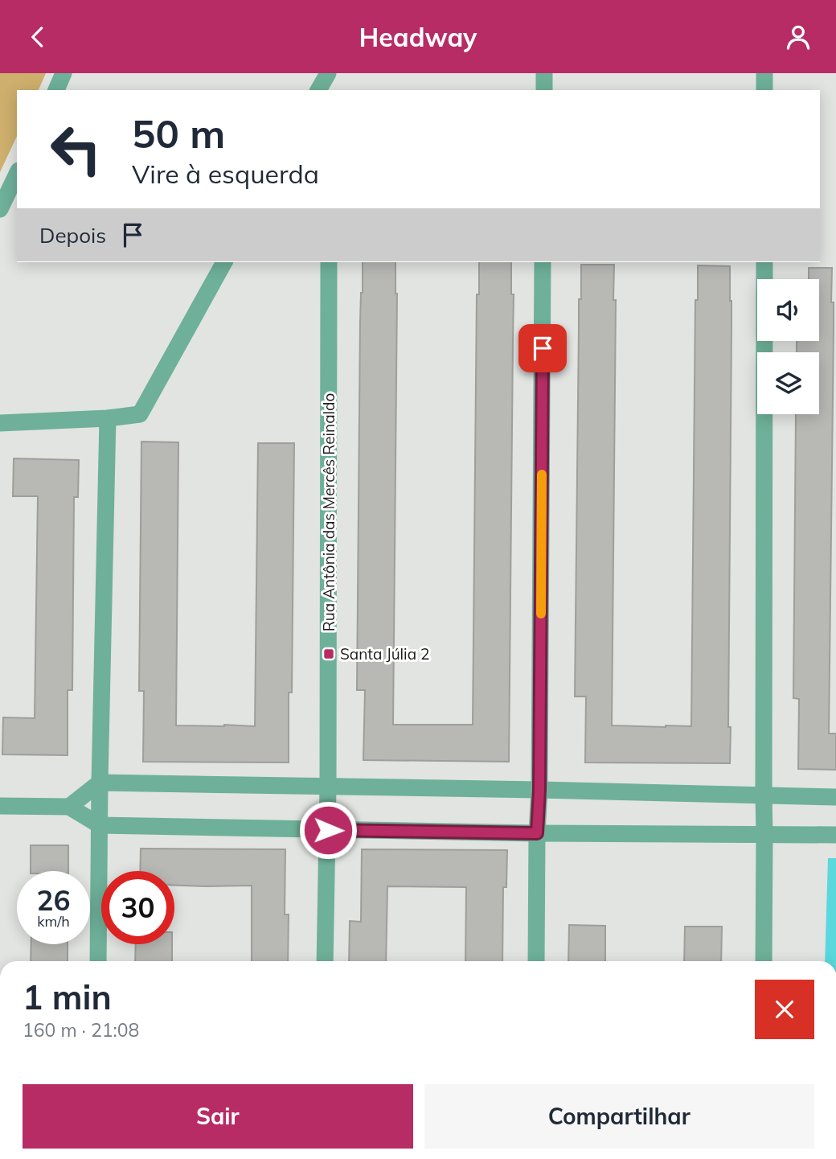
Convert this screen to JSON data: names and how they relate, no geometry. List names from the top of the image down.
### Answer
{
  "streets": {
    "street": ["Rua Antônia das Mercês Reinaldo"]
  },
  "places": {
    "transit": ["Santa Júlia 2"]
  },
  "page": {
    "header": "Headway",
    "turn": ["50 m", "Vire à esquerda"],
    "then": "Depois",
    "speed": "26 km/h",
    "limit": "30",
    "heading": ["1 min", "160 m · 21:08"],
    "buttons": ["Sair", "Compartilhar"]
  }
}
